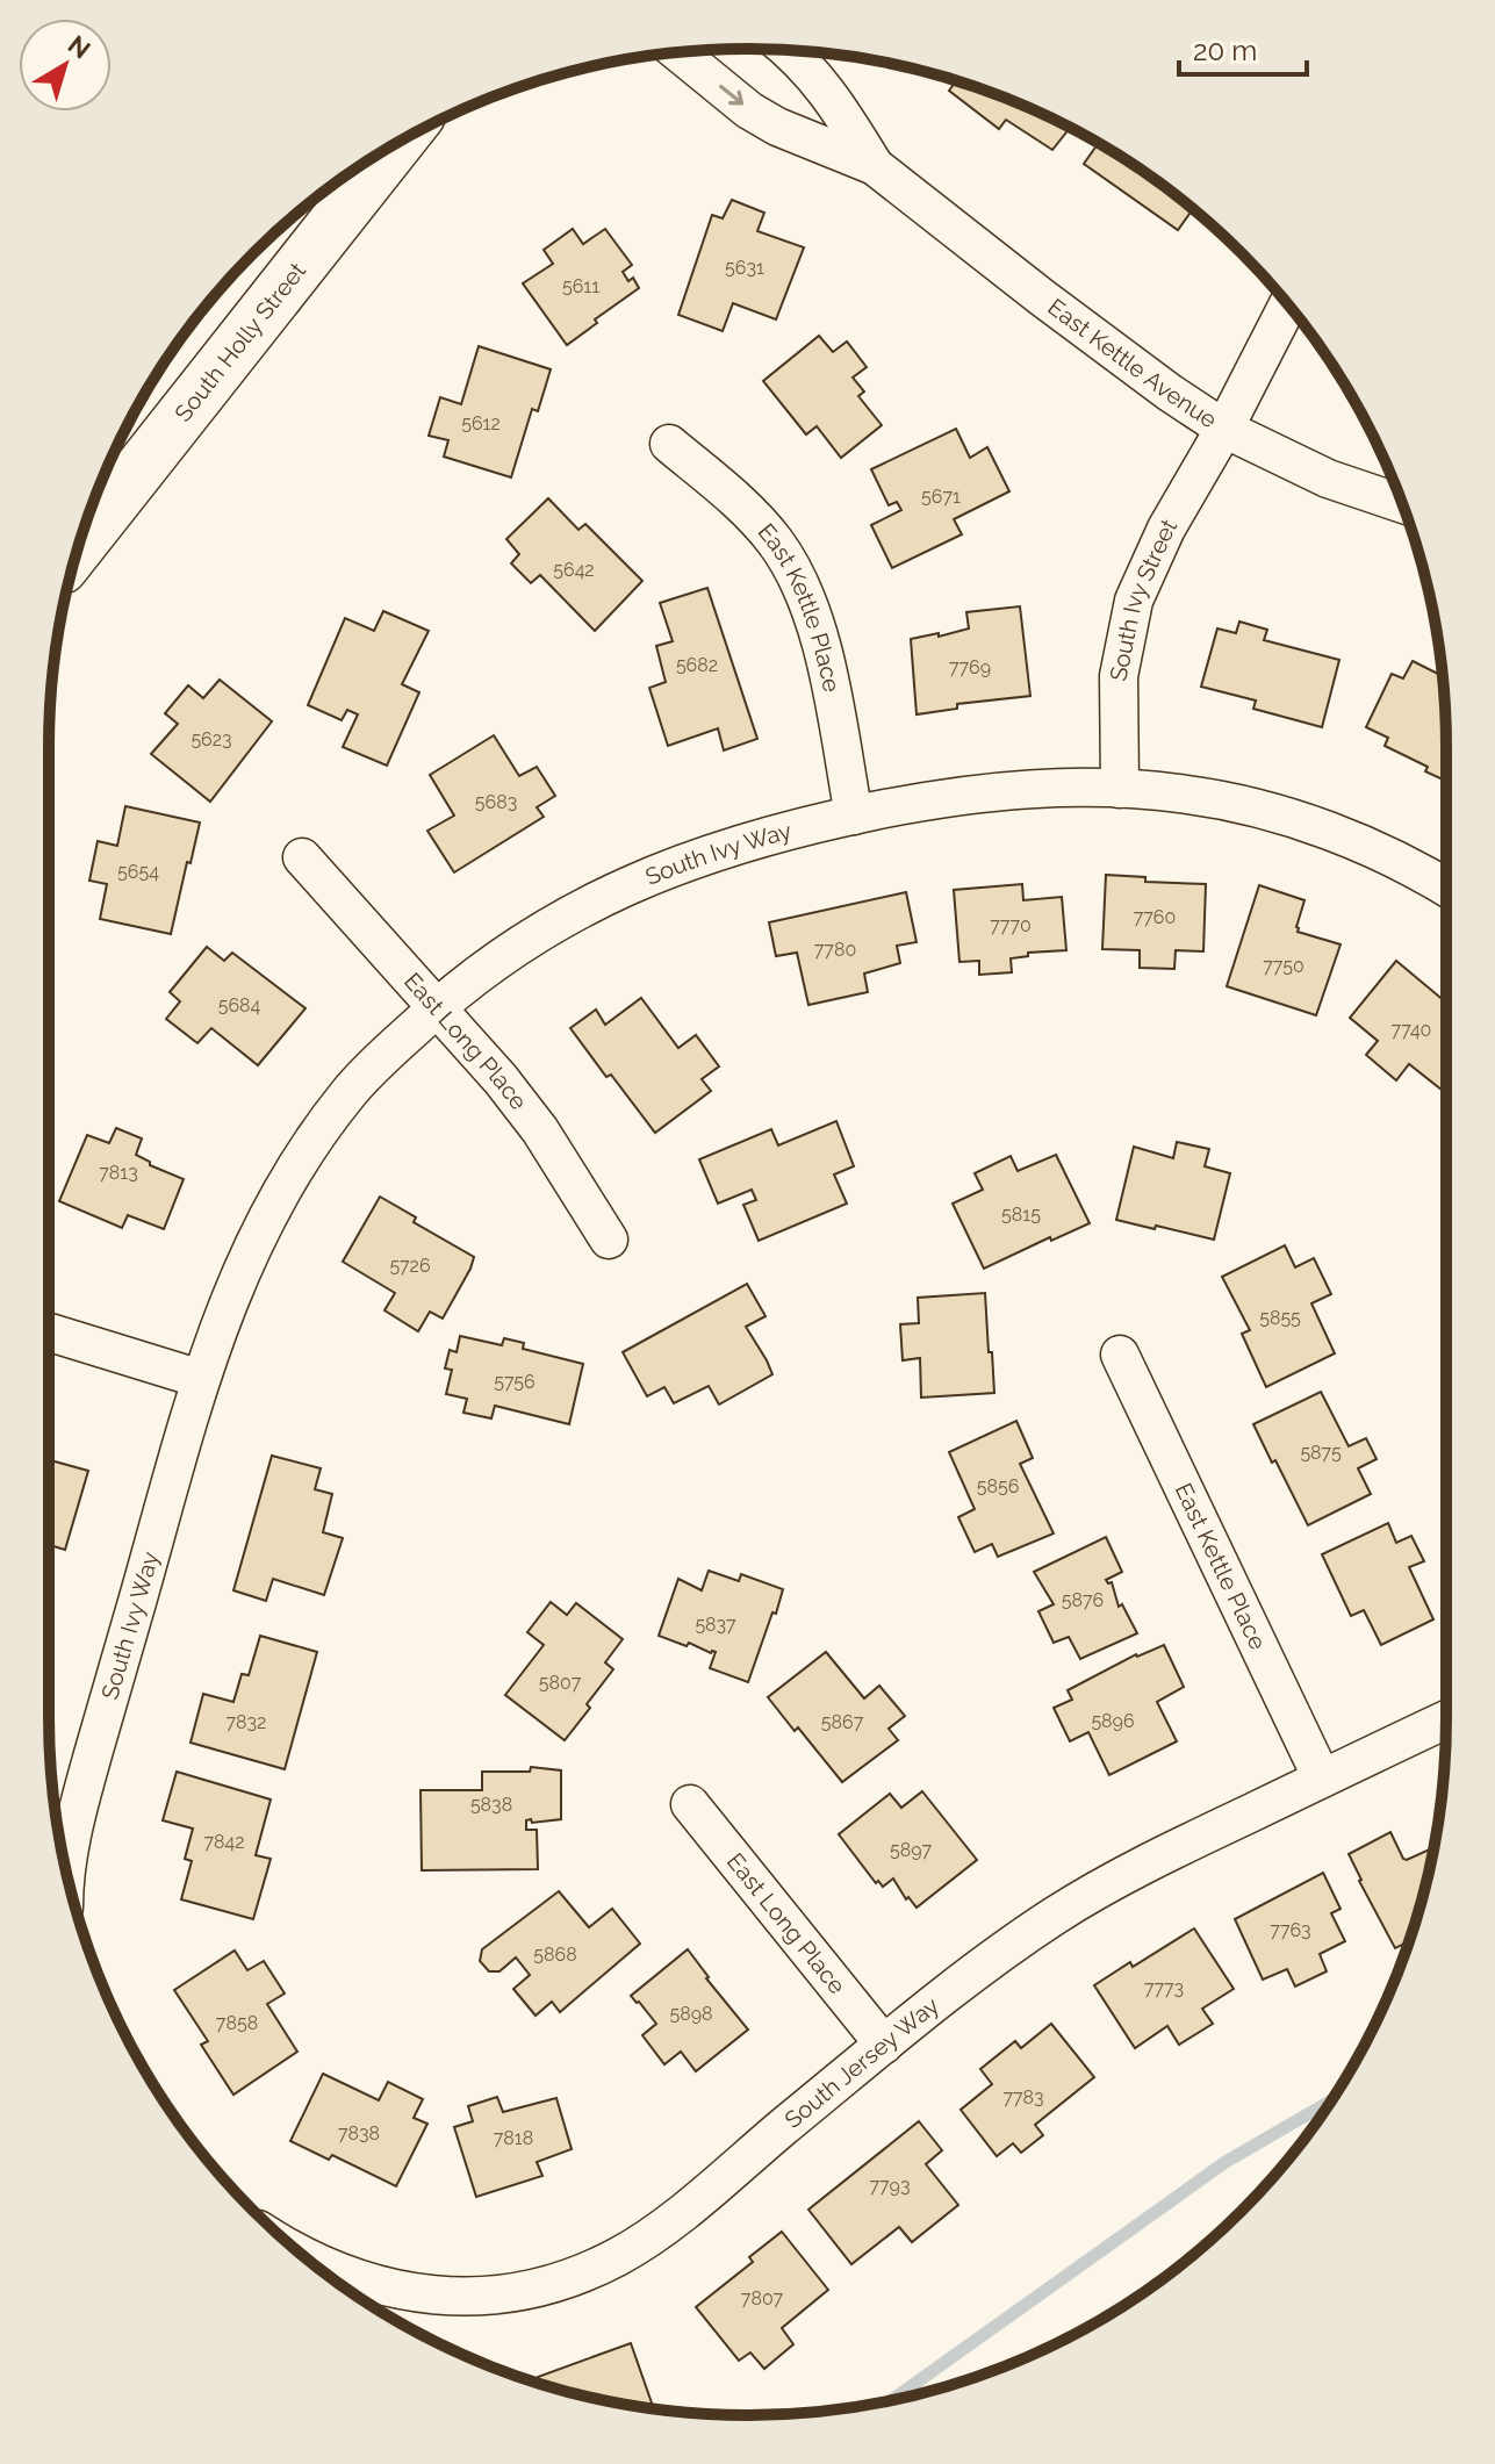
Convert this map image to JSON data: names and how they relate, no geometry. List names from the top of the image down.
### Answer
{
  "streets": {
    "main road": ["South Holly Street"],
    "street": [
      "East Kettle Avenue",
      "South Ivy Street",
      "East Kettle Place",
      "South Ivy Way",
      "East Long Place",
      "South Jersey Way"
    ]
  },
  "crossings": [
    ["East Kettle Avenue", "South Ivy Street"],
    ["South Ivy Street", "South Ivy Way"],
    ["East Kettle Place", "South Ivy Way"],
    ["East Kettle Place", "South Jersey Way"],
    ["South Ivy Way", "East Long Place"],
    ["East Long Place", "South Jersey Way"]
  ],
  "house_numbers": [
    "5631",
    "5611",
    "5612",
    "5671",
    "5642",
    "5682",
    "7769",
    "5623",
    "5683",
    "5654",
    "7760",
    "7770",
    "7780",
    "7750",
    "5684",
    "7740",
    "7813",
    "5815",
    "5726",
    "5855",
    "5756",
    "5875",
    "5856",
    "5876",
    "5837",
    "5807",
    "5896",
    "7832",
    "5867",
    "5838",
    "7842",
    "5897",
    "7763",
    "5868",
    "7773",
    "5898",
    "7858",
    "7783",
    "7838",
    "7818",
    "7793",
    "7807"
  ],
  "scale_bar": "20 m",
  "north": "top right"
}
